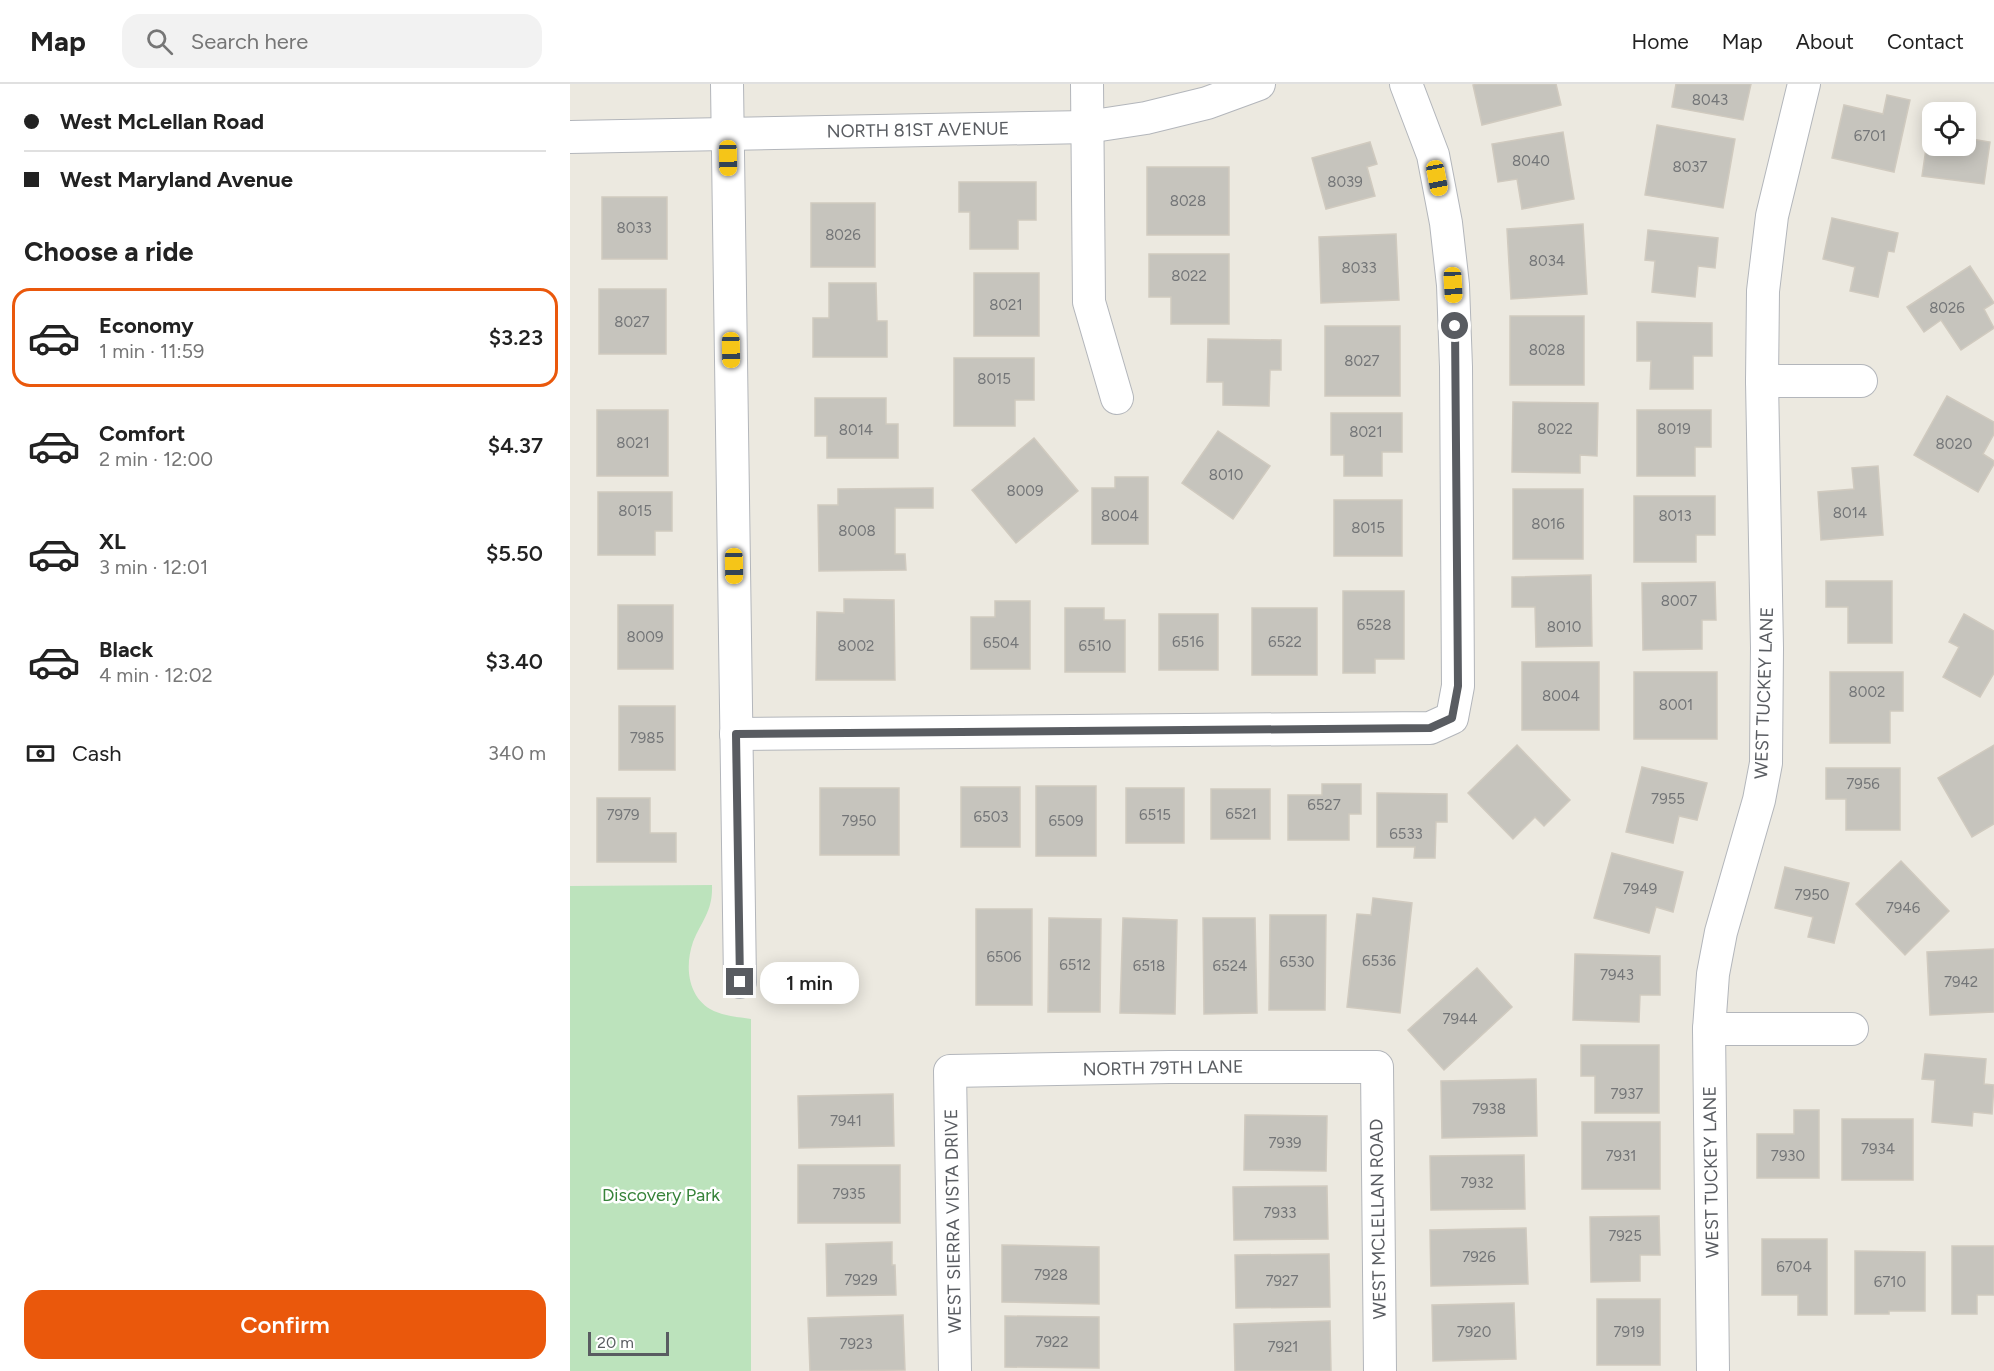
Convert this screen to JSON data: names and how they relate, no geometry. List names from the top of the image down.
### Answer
{
  "streets": {
    "street": [
      "NORTH 81ST AVENUE",
      "WEST TUCKEY LANE",
      "NORTH 79TH LANE",
      "WEST MCLELLAN ROAD",
      "WEST SIERRA VISTA DRIVE"
    ]
  },
  "crossings": [
    ["NORTH 79TH LANE", "WEST MCLELLAN ROAD"],
    ["NORTH 79TH LANE", "WEST SIERRA VISTA DRIVE"]
  ],
  "parks": ["Discovery Park"],
  "house_numbers": [
    "8043",
    "6701",
    "8040",
    "8037",
    "8039",
    "8028",
    "8033",
    "8026",
    "8034",
    "8033",
    "8022",
    "8021",
    "8026",
    "8027",
    "8028",
    "8027",
    "8015",
    "8022",
    "8019",
    "8014",
    "8021",
    "8021",
    "8020",
    "8010",
    "8009",
    "8015",
    "8014",
    "8004",
    "8013",
    "8016",
    "8015",
    "8008",
    "8007",
    "6528",
    "8010",
    "8009",
    "6516",
    "6522",
    "6504",
    "8002",
    "6510",
    "8002",
    "8004",
    "8001",
    "7985",
    "7956",
    "7955",
    "6527",
    "6521",
    "7979",
    "6515",
    "6503",
    "7950",
    "6509",
    "6533",
    "7949",
    "7950",
    "7946",
    "6506",
    "6536",
    "6530",
    "6512",
    "6518",
    "6524",
    "7943",
    "7942",
    "7944",
    "7937",
    "7938",
    "7941",
    "7939",
    "7934",
    "7931",
    "7930",
    "7932",
    "7935",
    "7933",
    "7925",
    "7926",
    "6704",
    "7928",
    "7929",
    "7927",
    "6710",
    "7920",
    "7919",
    "7922",
    "7923",
    "7921"
  ],
  "scale_bar": "20 m",
  "page": {
    "header": "Map",
    "search": "Search here",
    "nav": [
      "Home",
      "Map",
      "About",
      "Contact"
    ],
    "banner": ["West McLellan Road", "West Maryland Avenue"],
    "heading": "Choose a ride",
    "list": [
      {
        "name": "Economy",
        "note": "1 min · 11:59",
        "value": "$3.23"
      },
      {
        "name": "Comfort",
        "note": "2 min · 12:00",
        "value": "$4.37"
      },
      {
        "name": "XL",
        "note": "3 min · 12:01",
        "value": "$5.50"
      },
      {
        "name": "Black",
        "note": "4 min · 12:02",
        "value": "$3.40"
      }
    ],
    "pay": ["Cash", "340 m"],
    "bubble": "1 min",
    "buttons": "Confirm",
    "scale": "20 m"
  }
}
